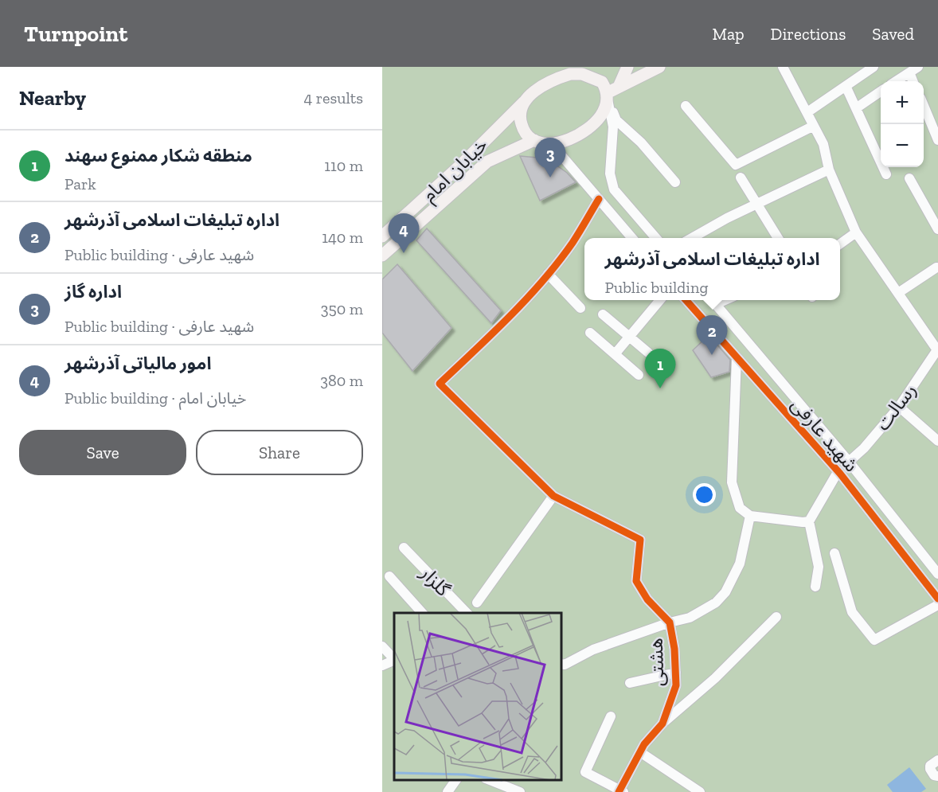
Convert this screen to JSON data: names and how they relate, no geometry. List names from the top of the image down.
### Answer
{
  "streets": {
    "main road": ["خیابان امام"],
    "street": [
      "رسالت",
      "شهید عارفی",
      "گلزار",
      "هشتی"
    ]
  },
  "crossings": [
    ["رسالت", "شهید عارفی"]
  ],
  "page": {
    "header": "Turnpoint",
    "nav": ["Map", "Directions", "Saved"],
    "heading": ["Nearby", "4 results"],
    "map_buttons": ["+", "−"],
    "list": [
      {
        "mark": "1",
        "name": "منطقه شکار ممنوع سهند",
        "note": "Park",
        "value": "110 m"
      },
      {
        "mark": "2",
        "name": "اداره تبلیغات اسلامی آذرشهر",
        "note": "Public building · شهید عارفی",
        "value": "140 m"
      },
      {
        "mark": "3",
        "name": "اداره گاز",
        "note": "Public building · شهید عارفی",
        "value": "350 m"
      },
      {
        "mark": "4",
        "name": "امور مالیاتی آذرشهر",
        "note": "Public building · خیابان امام",
        "value": "380 m"
      }
    ],
    "pins": [
      "3",
      "4",
      "2",
      "1"
    ],
    "popup": ["اداره تبلیغات اسلامی آذرشهر", "Public building"],
    "buttons": ["Save", "Share"]
  }
}
